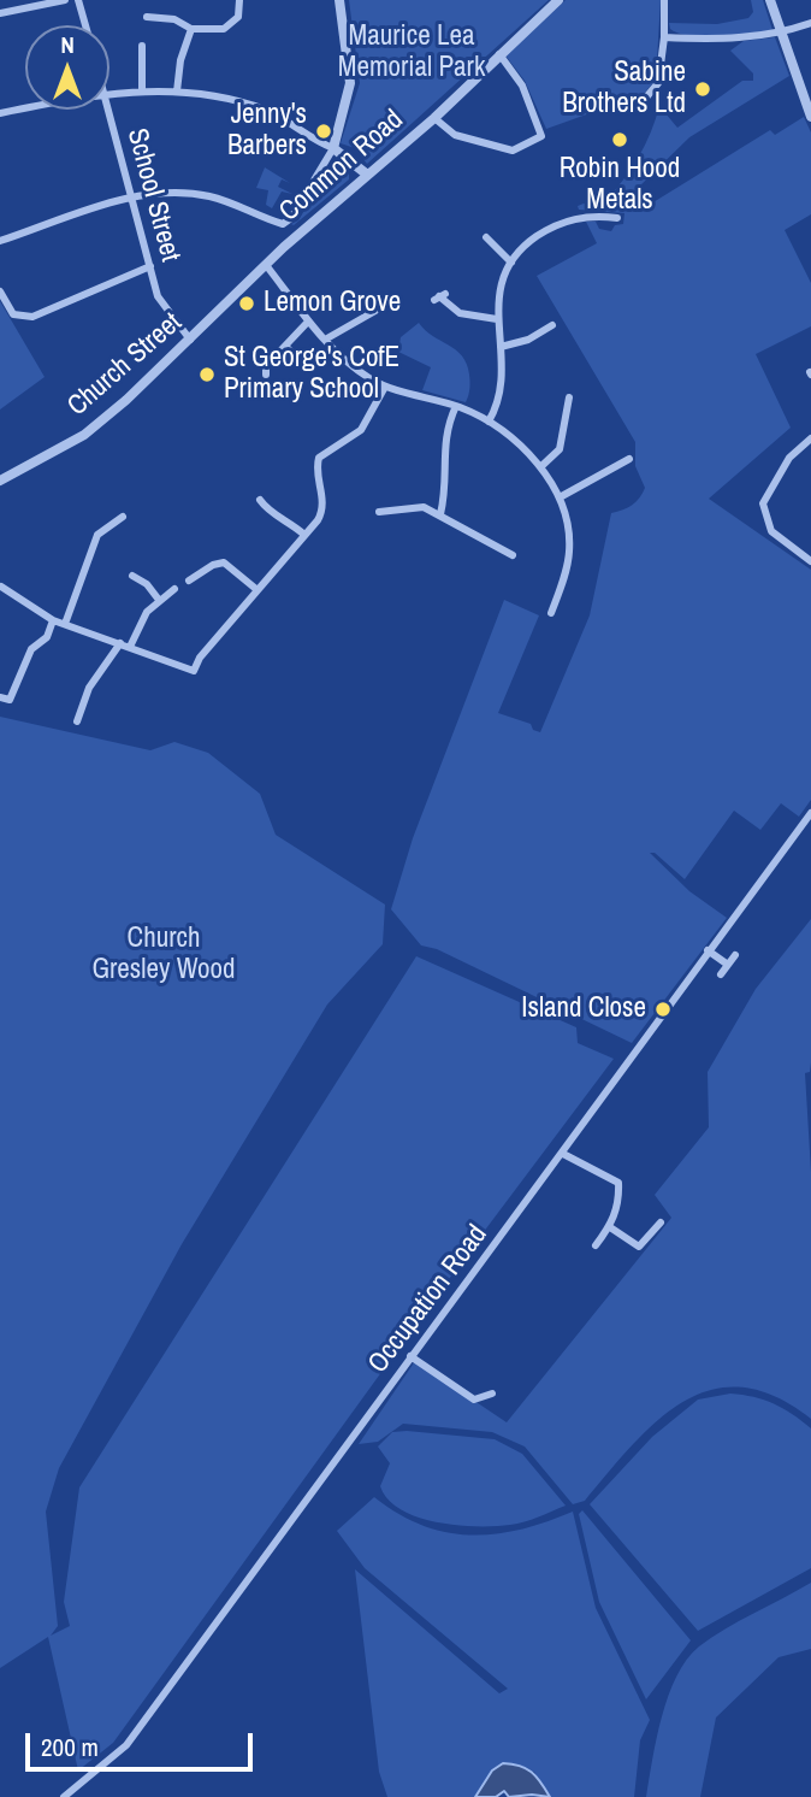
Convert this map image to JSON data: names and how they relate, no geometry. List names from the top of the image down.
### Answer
{
  "streets": {
    "street": [
      "Common Road",
      "School Street",
      "Church Street",
      "Occupation Road"
    ]
  },
  "crossings": [
    ["Common Road", "Church Street"],
    ["School Street", "Church Street"]
  ],
  "parks": ["Maurice Lea Memorial Park", "Church Gresley Wood"],
  "places": [
    "Sabine Brothers Ltd",
    "Jenny's Barbers",
    "Robin Hood Metals",
    "Lemon Grove",
    "St George's CofE Primary School",
    "Island Close"
  ],
  "scale_bar": "200 m",
  "north": "top"
}
